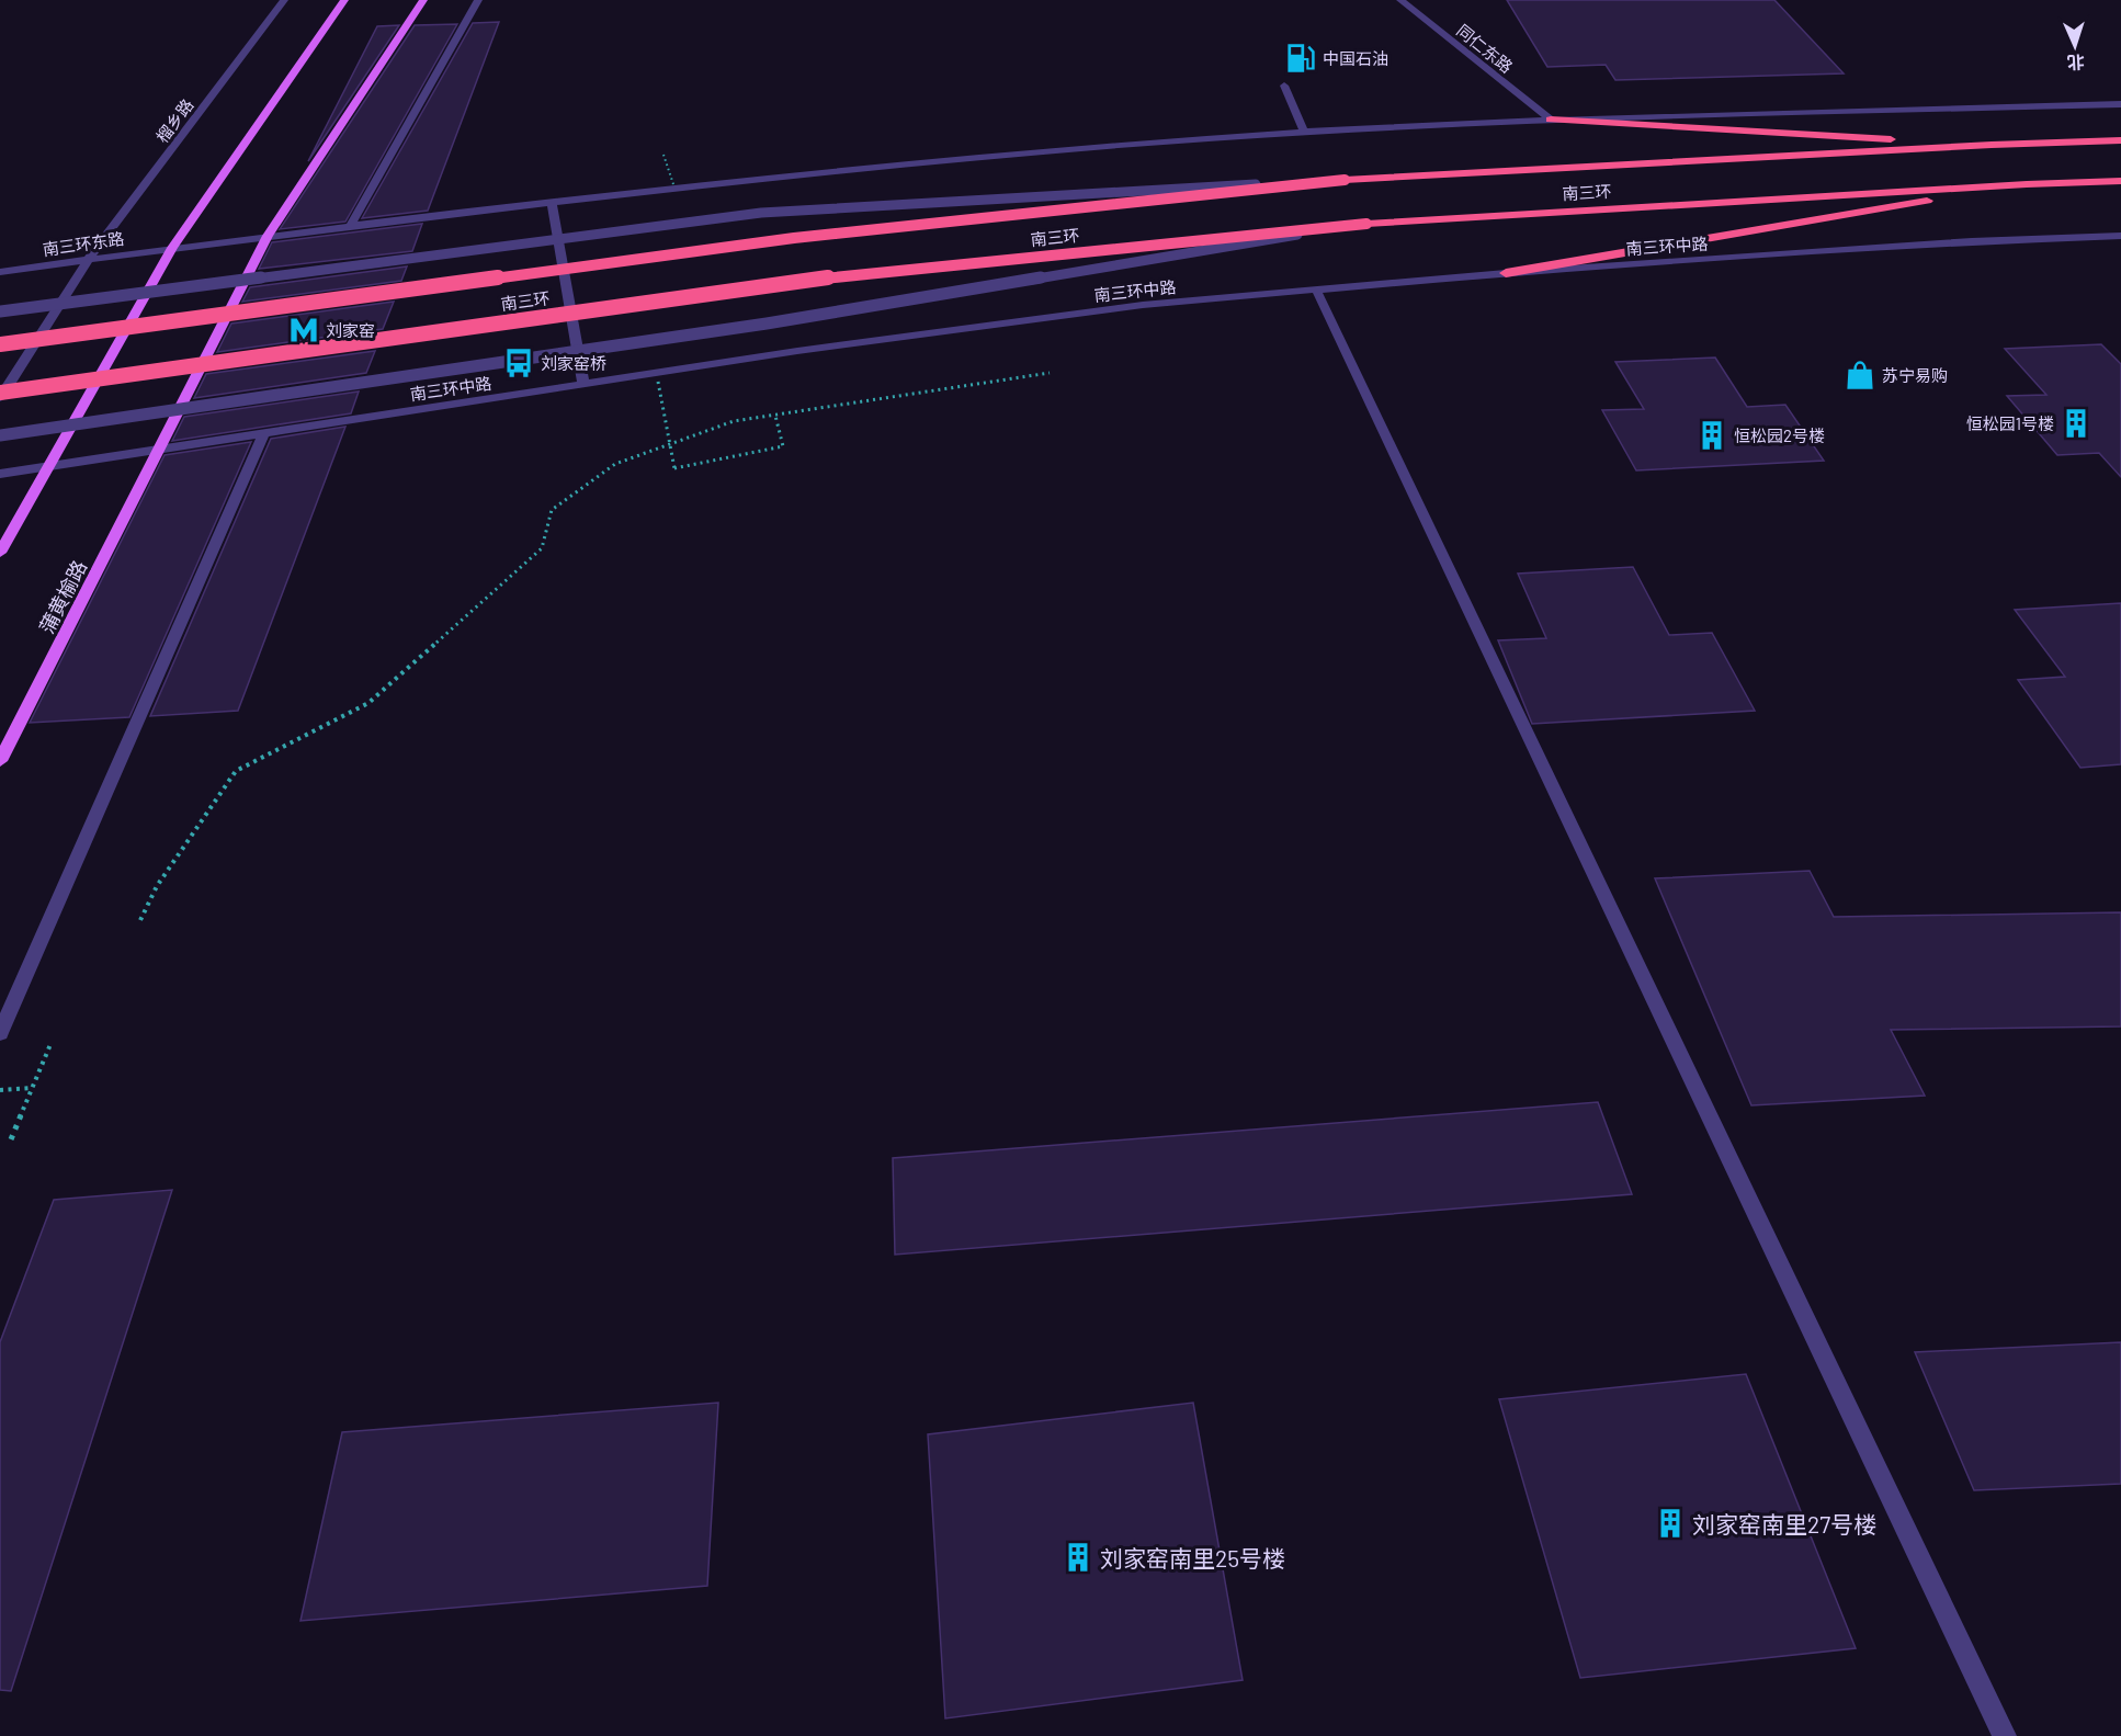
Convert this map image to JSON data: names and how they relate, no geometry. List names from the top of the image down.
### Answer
{
  "streets": {
    "highway": ["南三环"],
    "main road": ["蒲黄榆路"],
    "street": [
      "同仁东路",
      "榴乡路",
      "南三环东路",
      "南三环中路"
    ]
  },
  "crossings": [
    ["榴乡路", "南三环东路"],
    ["南三环", "南三环中路"],
    ["南三环东路", "蒲黄榆路"],
    ["南三环中路", "蒲黄榆路"]
  ],
  "places": {
    "fuel station": ["中国石油"],
    "metro station": ["刘家窑"],
    "bus stop": ["刘家窑桥"],
    "shop": ["苏宁易购"],
    "building": [
      "恒松园1号楼",
      "恒松园2号楼",
      "刘家窑南里27号楼",
      "刘家窑南里25号楼"
    ]
  },
  "north": "bottom"
}
